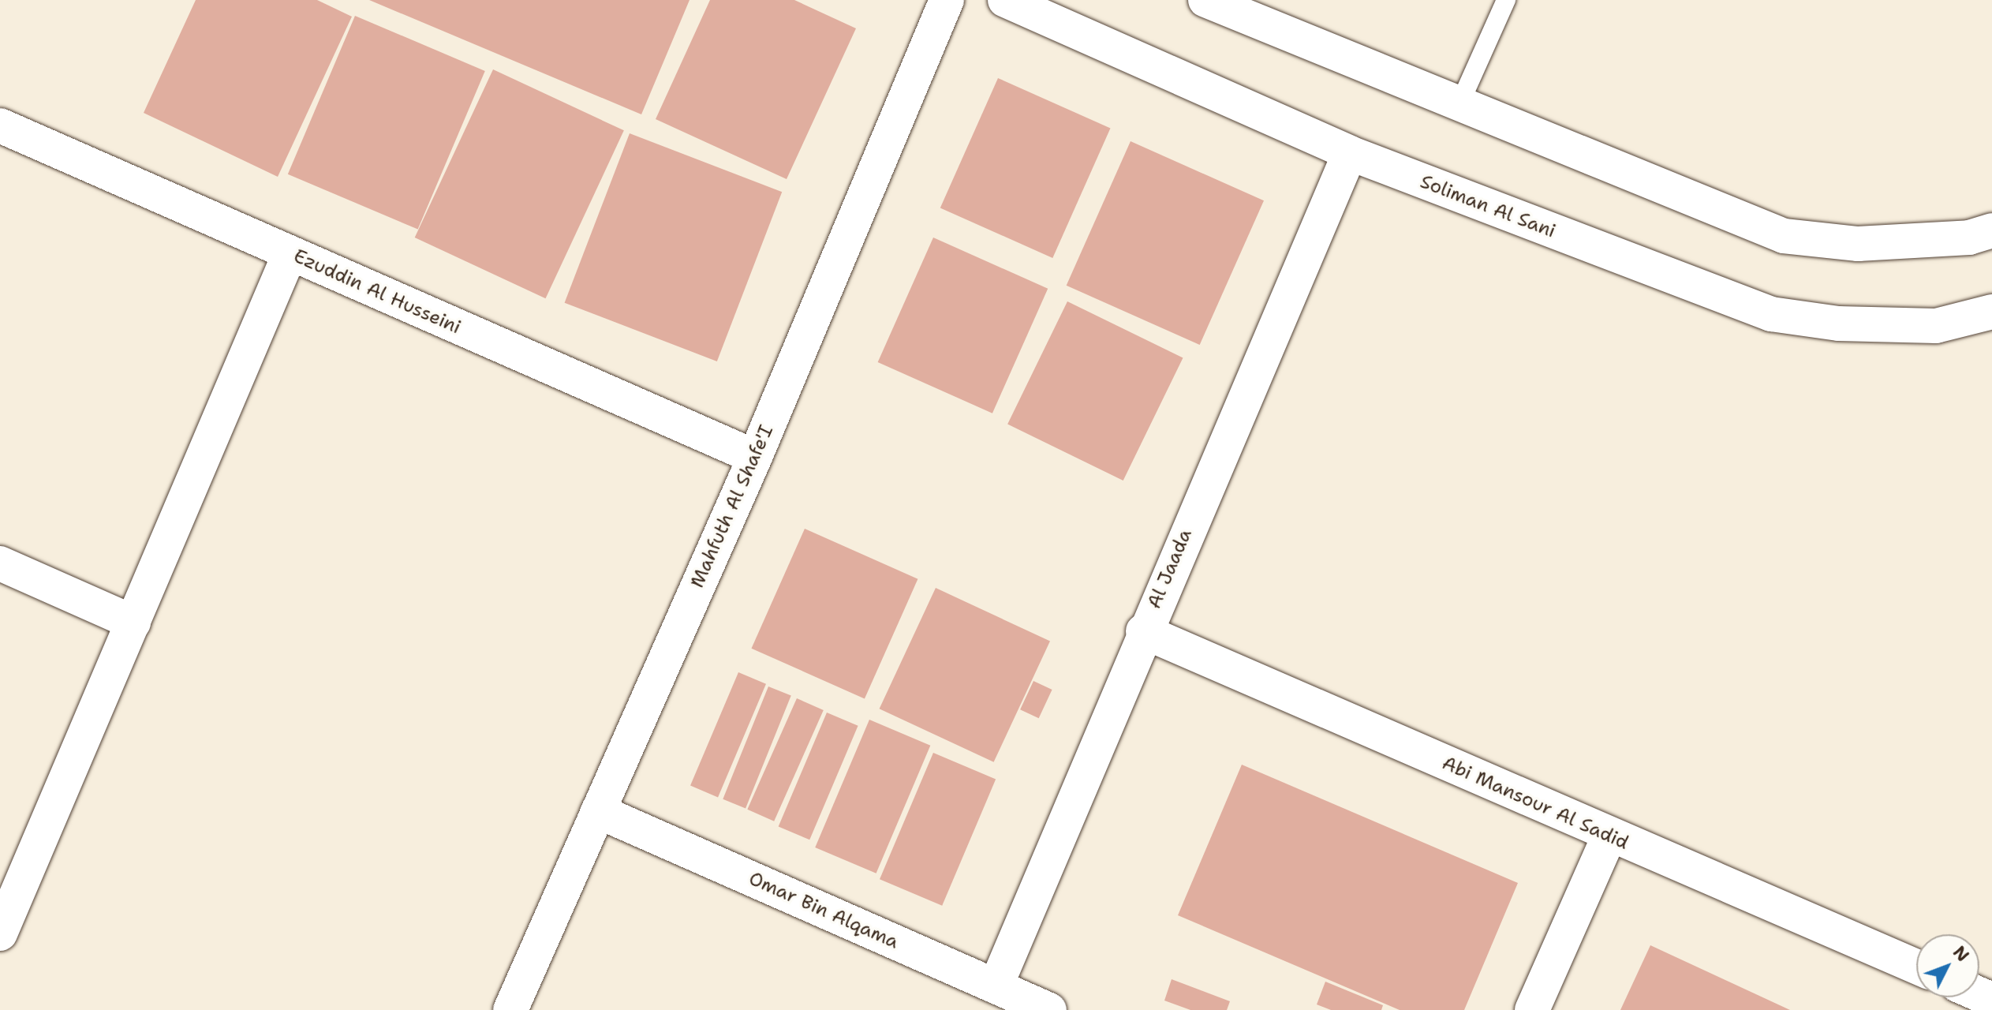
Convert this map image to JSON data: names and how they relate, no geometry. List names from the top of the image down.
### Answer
{
  "streets": {
    "street": [
      "Soliman Al Sani",
      "Ezuddin Al Husseini",
      "Mahfuth Al Shafe'I",
      "Al Jaada",
      "Abi Mansour Al Sadid",
      "Omar Bin Alqama"
    ]
  },
  "crossings": [
    ["Soliman Al Sani", "Al Jaada"],
    ["Ezuddin Al Husseini", "Mahfuth Al Shafe'I"],
    ["Mahfuth Al Shafe'I", "Omar Bin Alqama"],
    ["Al Jaada", "Abi Mansour Al Sadid"],
    ["Al Jaada", "Omar Bin Alqama"]
  ],
  "north": "top right"
}
